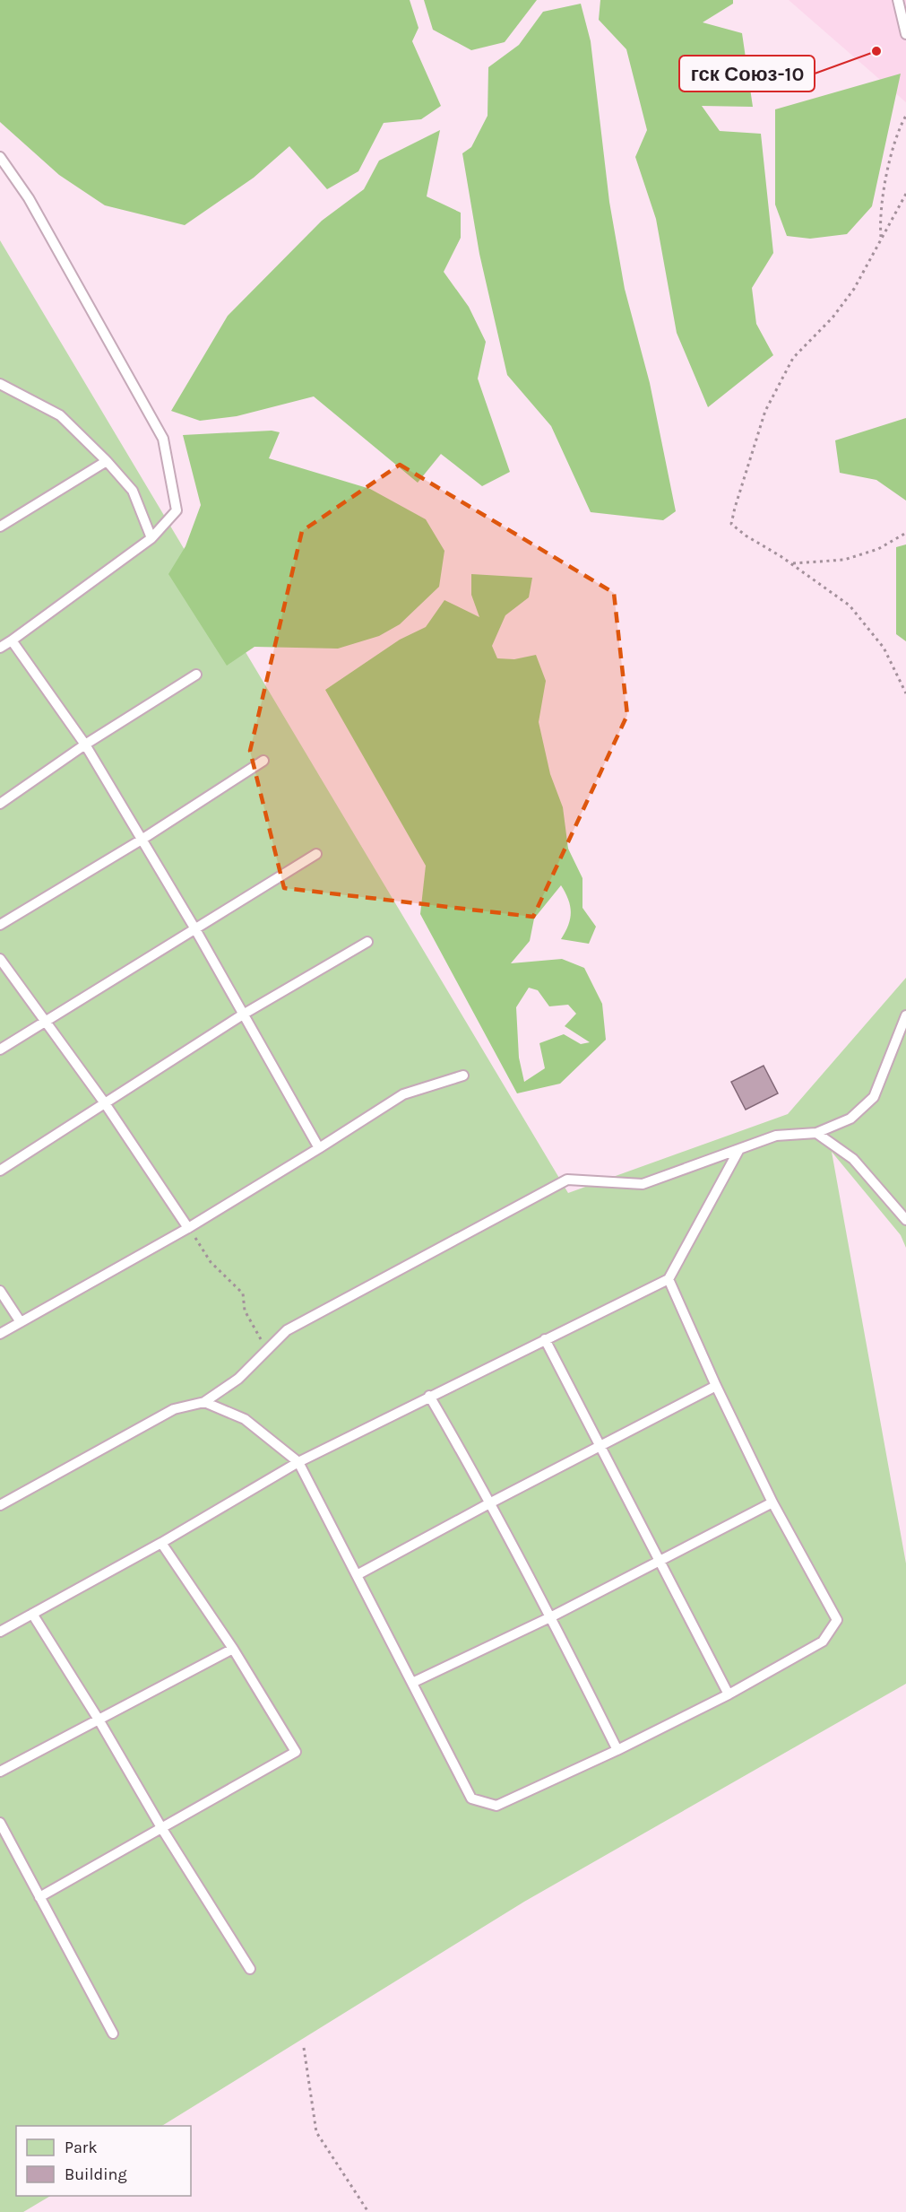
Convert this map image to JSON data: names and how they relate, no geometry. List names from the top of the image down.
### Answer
{
  "places": ["гск Союз-10"],
  "legend": ["Park", "Building"]
}
